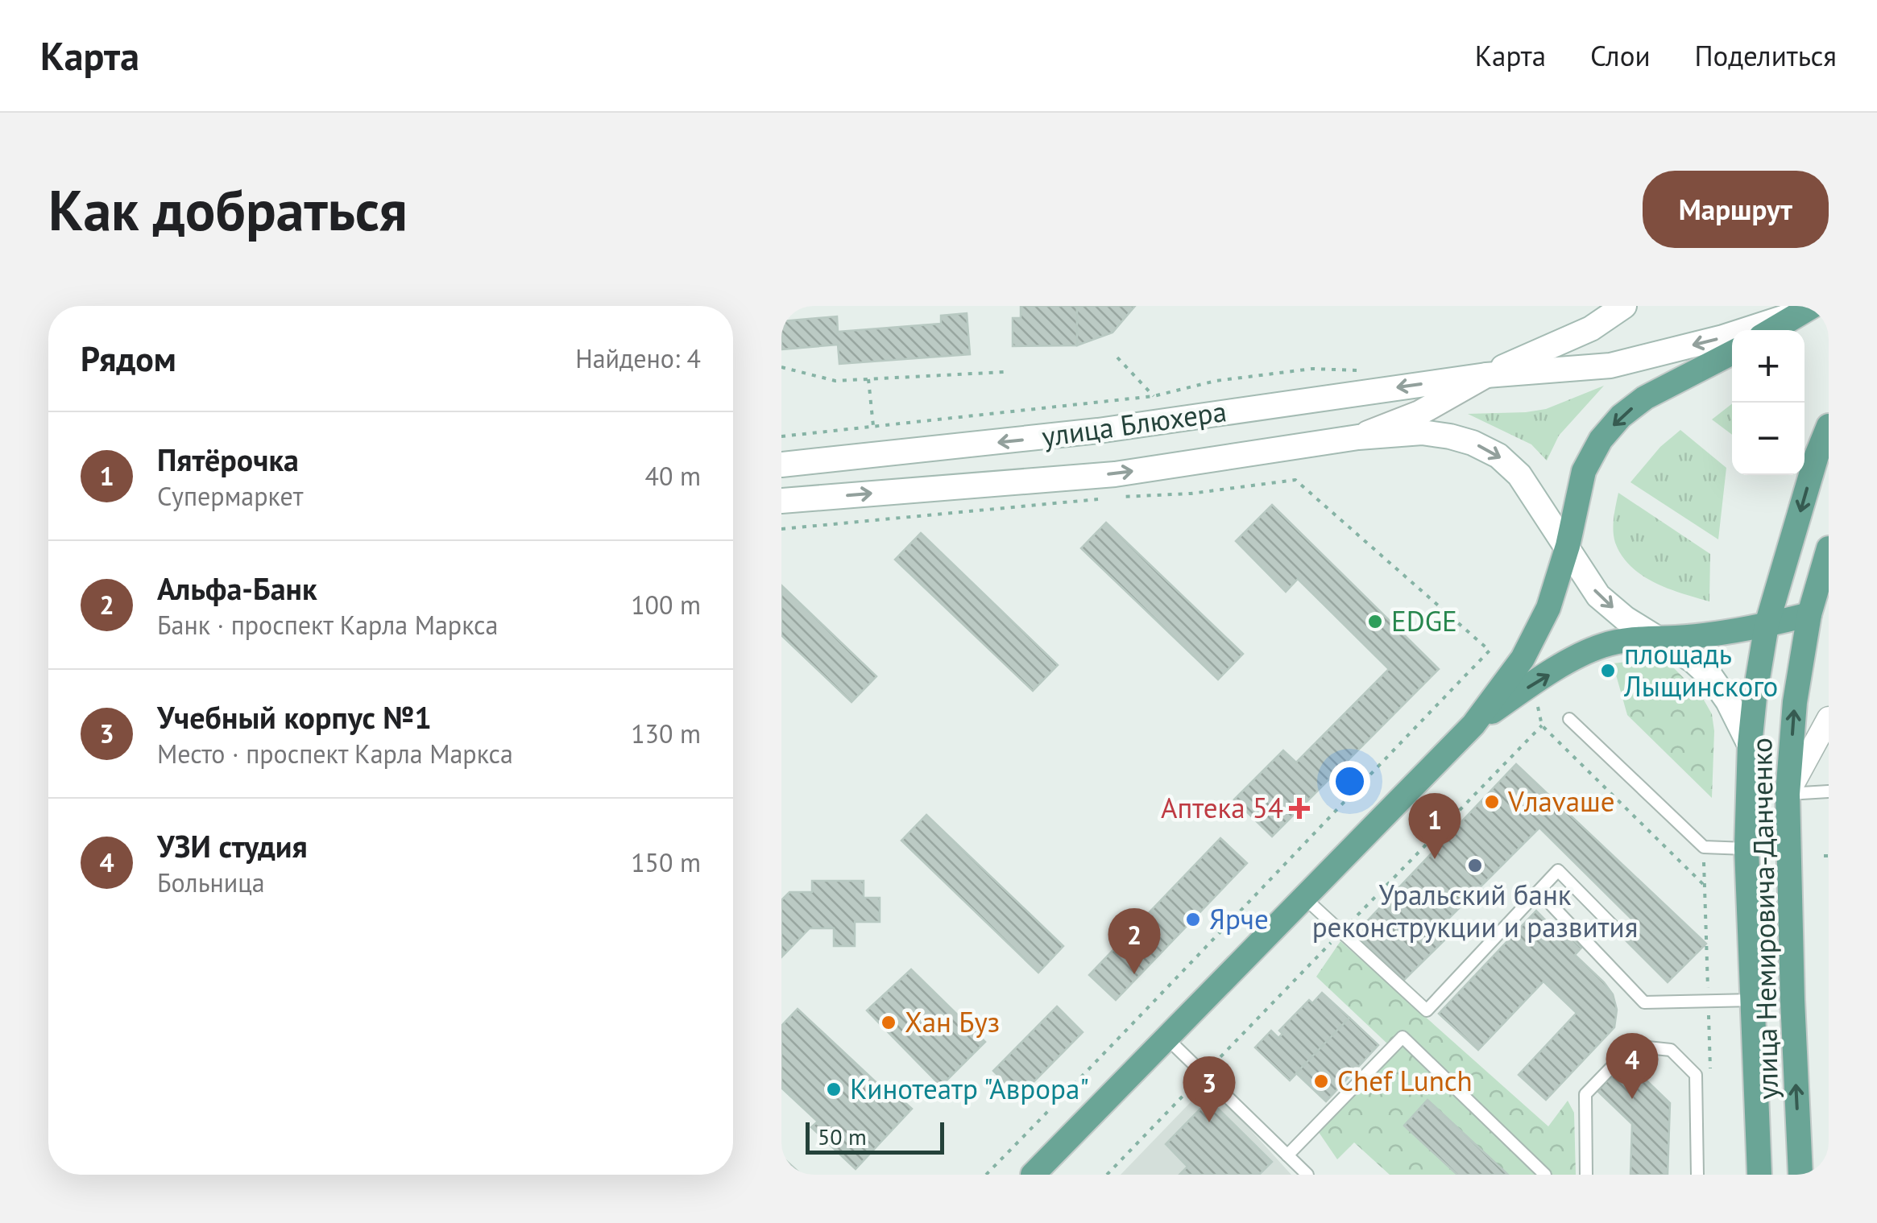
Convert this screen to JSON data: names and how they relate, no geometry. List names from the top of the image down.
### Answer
{
  "streets": {
    "main road": ["улица Блюхера", "улица Немировича-Данченко"]
  },
  "places": {
    "other": [
      "EDGE",
      "площадь Лыщинского",
      "Vлаvаше",
      "Уральский банк реконструкции и развития",
      "Ярче",
      "Хан Буз",
      "Chef Lunch",
      "Кинотеатр \"Аврора\""
    ],
    "health": ["Аптека 54"]
  },
  "scale_bar": "50 m",
  "page": {
    "header": "Карта",
    "nav": ["Карта", "Слои", "Поделиться"],
    "buttons": "Маршрут",
    "title": "Как добраться",
    "heading": ["Рядом", "Найдено: 4"],
    "map_buttons": ["+", "−"],
    "list": [
      {
        "mark": "1",
        "name": "Пятёрочка",
        "note": "Супермаркет",
        "value": "40 m"
      },
      {
        "mark": "2",
        "name": "Альфа-Банк",
        "note": "Банк · проспект Карла Маркса",
        "value": "100 m"
      },
      {
        "mark": "3",
        "name": "Учебный корпус №1",
        "note": "Место · проспект Карла Маркса",
        "value": "130 m"
      },
      {
        "mark": "4",
        "name": "УЗИ студия",
        "note": "Больница",
        "value": "150 m"
      }
    ],
    "pins": [
      "1",
      "2",
      "4",
      "3"
    ],
    "scale": "50 m"
  }
}
